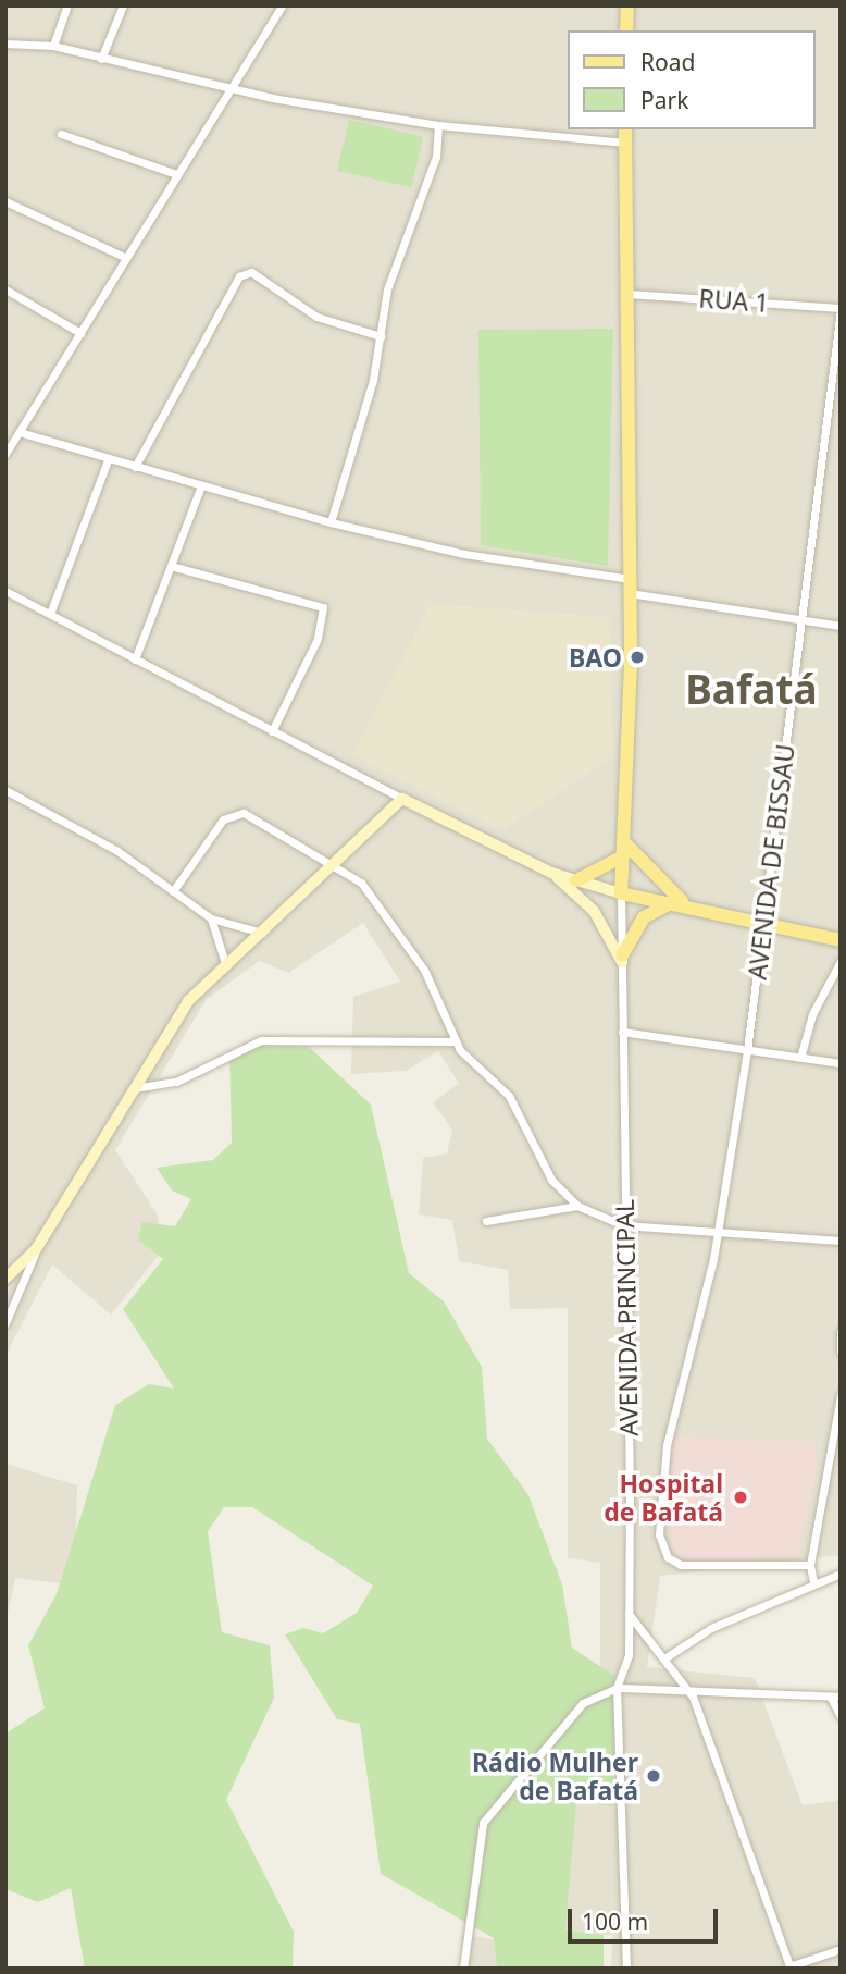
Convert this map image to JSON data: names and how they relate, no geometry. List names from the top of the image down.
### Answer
{
  "streets": {
    "street": ["RUA 1", "AVENIDA DE BISSAU", "AVENIDA PRINCIPAL"]
  },
  "crossings": [
    ["RUA 1", "AVENIDA DE BISSAU"]
  ],
  "districts": ["Bafatá"],
  "places": ["BAO", "Hospital de Bafatá", "Rádio Mulher de Bafatá"],
  "legend": ["Road", "Park"],
  "scale_bar": "100 m"
}
